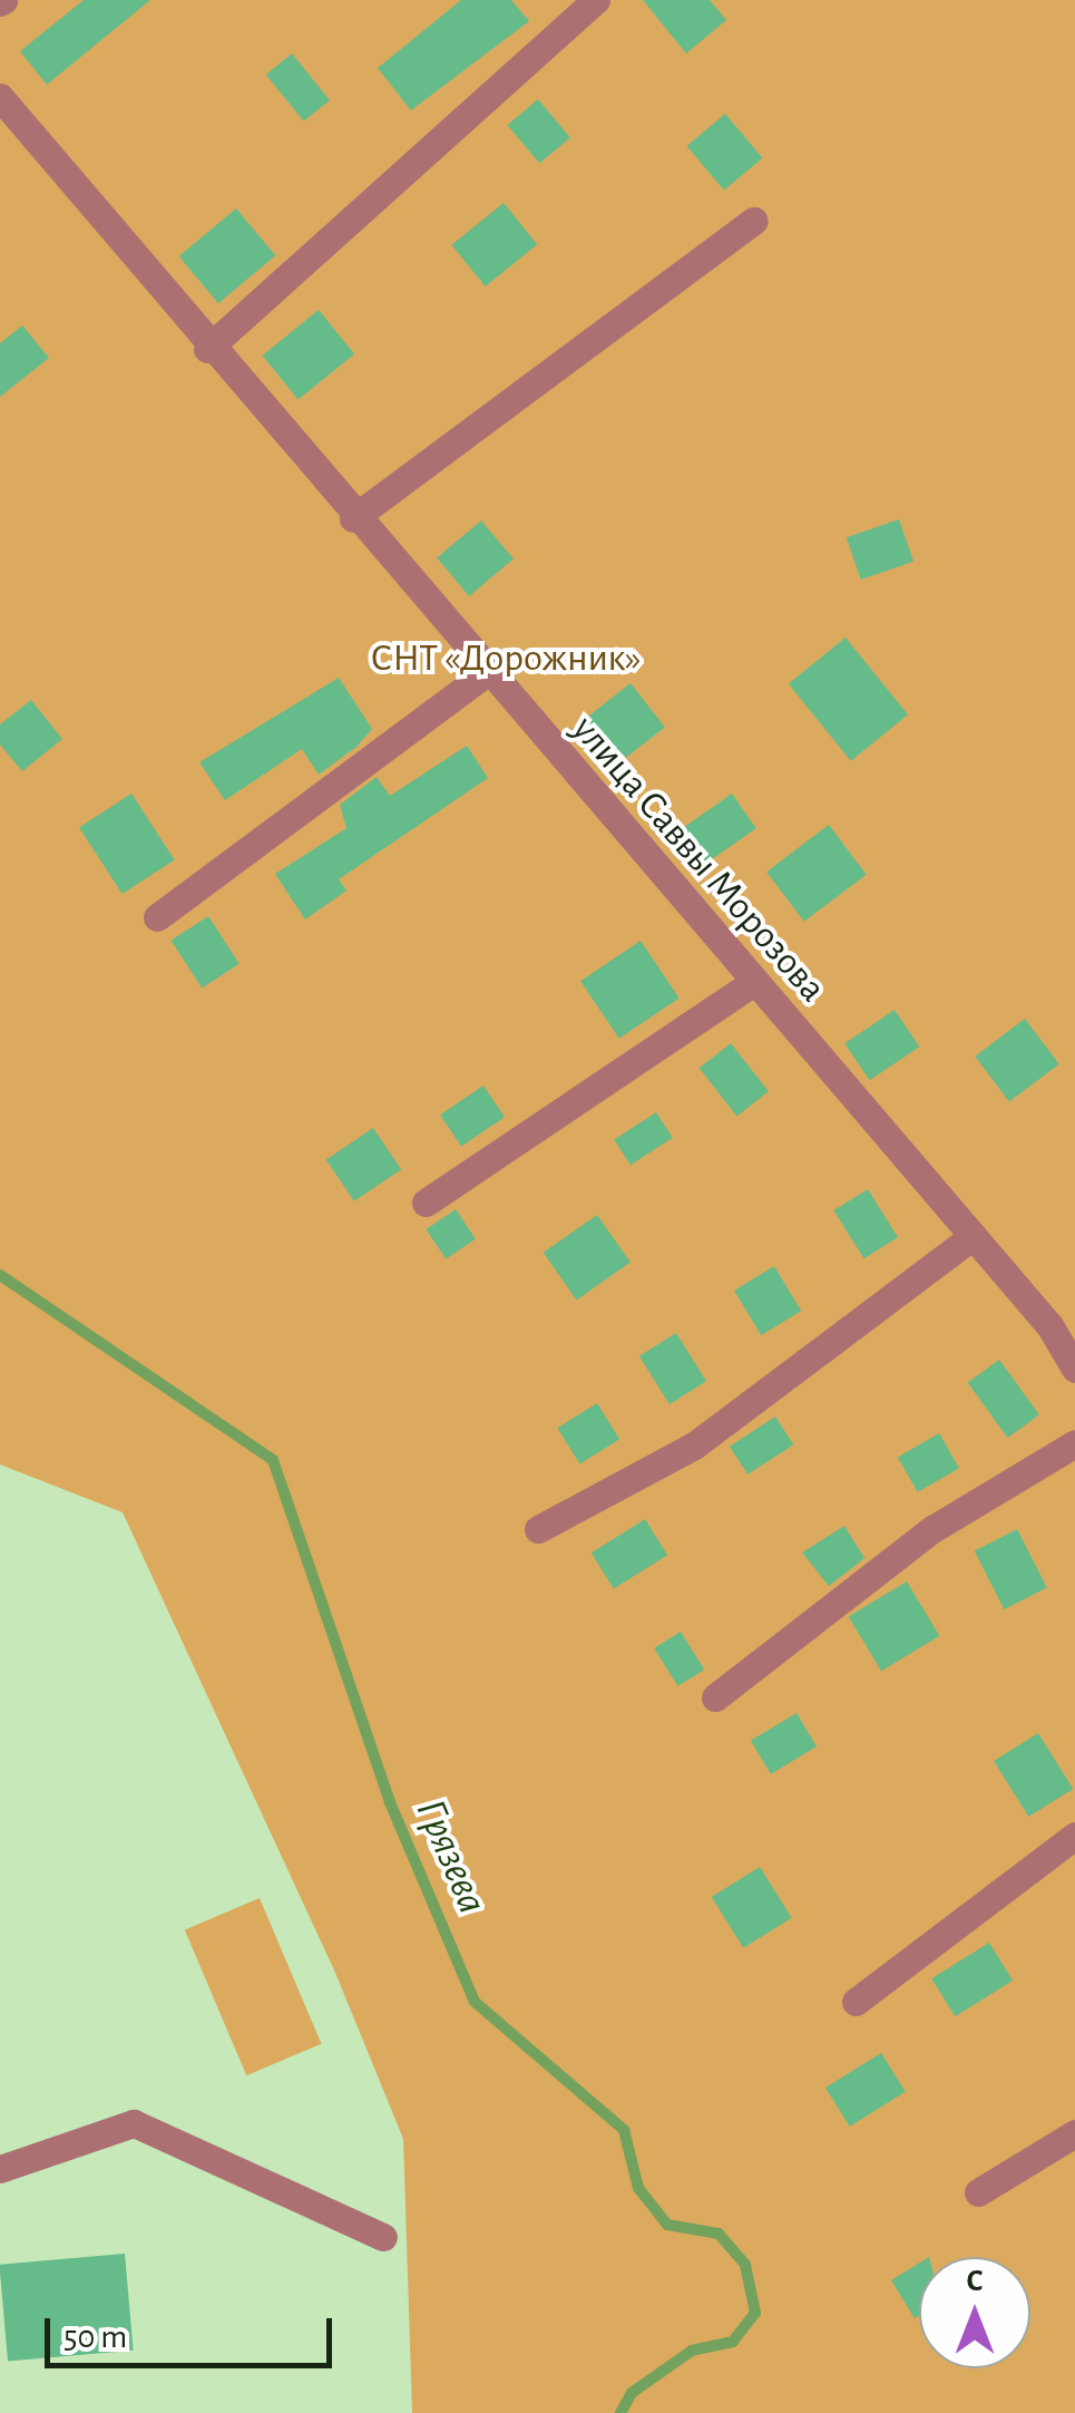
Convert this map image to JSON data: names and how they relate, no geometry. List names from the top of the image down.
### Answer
{
  "streets": {
    "street": ["улица Саввы Морозова"]
  },
  "water": ["Грязева"],
  "parks": ["СНТ «Дорожник»"],
  "scale_bar": "50 m",
  "north": "top"
}
